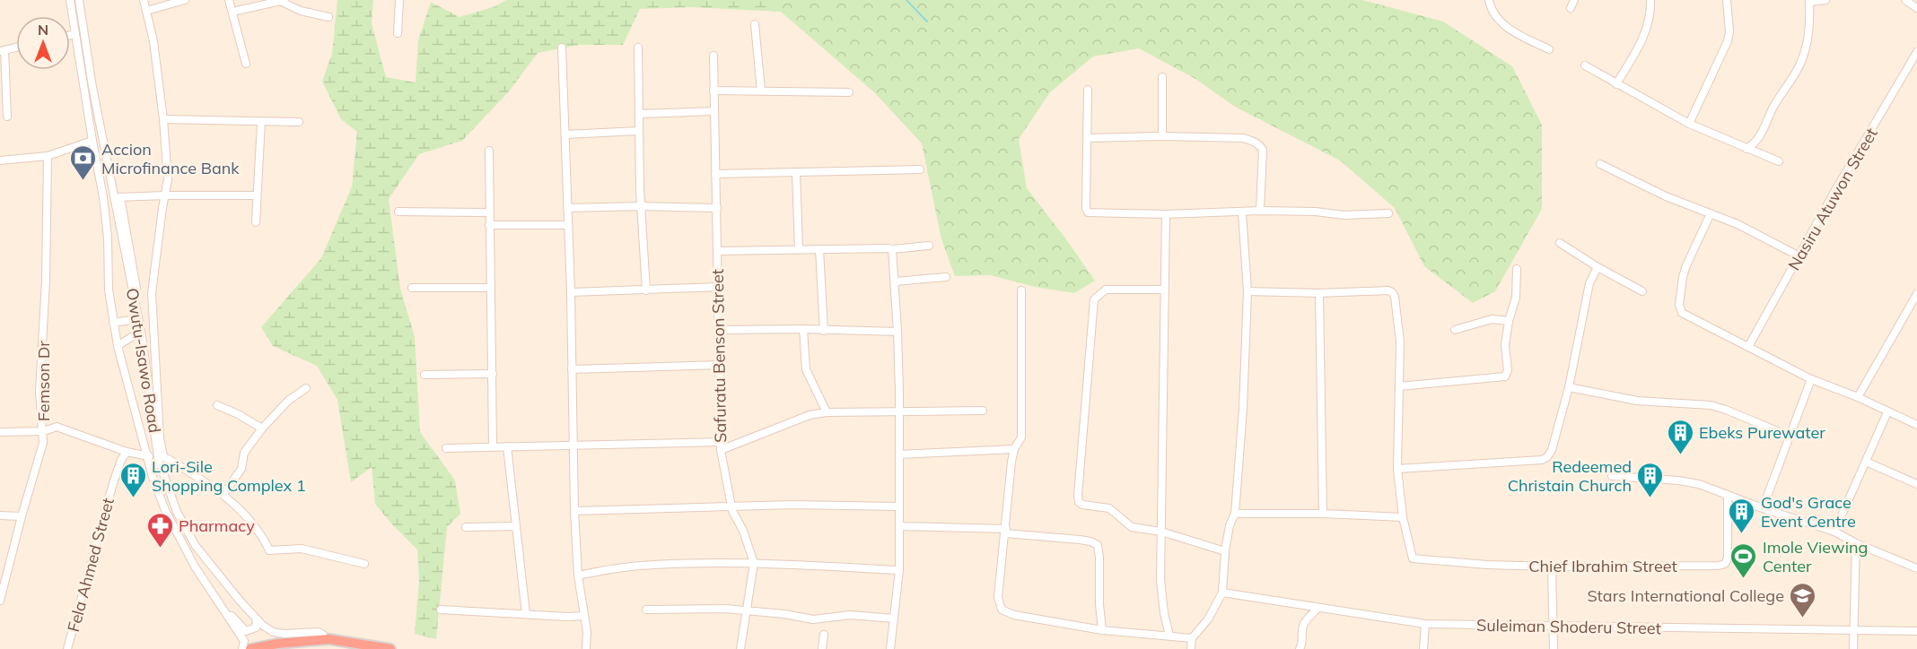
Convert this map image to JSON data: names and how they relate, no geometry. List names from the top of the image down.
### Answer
{
  "streets": {
    "street": [
      "Nasiru Atuwon Street",
      "Safuratu Benson Street",
      "Owutu-Isawo Road",
      "Femson Dr",
      "Fela Ahmed Street",
      "Chief Ibrahim Street",
      "Suleiman Shoderu Street"
    ]
  },
  "places": {
    "bank": ["Accion Microfinance Bank"],
    "building": [
      "Ebeks Purewater",
      "Lori-Sile Shopping Complex 1",
      "Redeemed Christain Church",
      "God's Grace Event Centre"
    ],
    "pharmacy": ["Pharmacy"],
    "sports": ["Imole Viewing Center"],
    "school or university": ["Stars International College"]
  },
  "north": "top"
}
